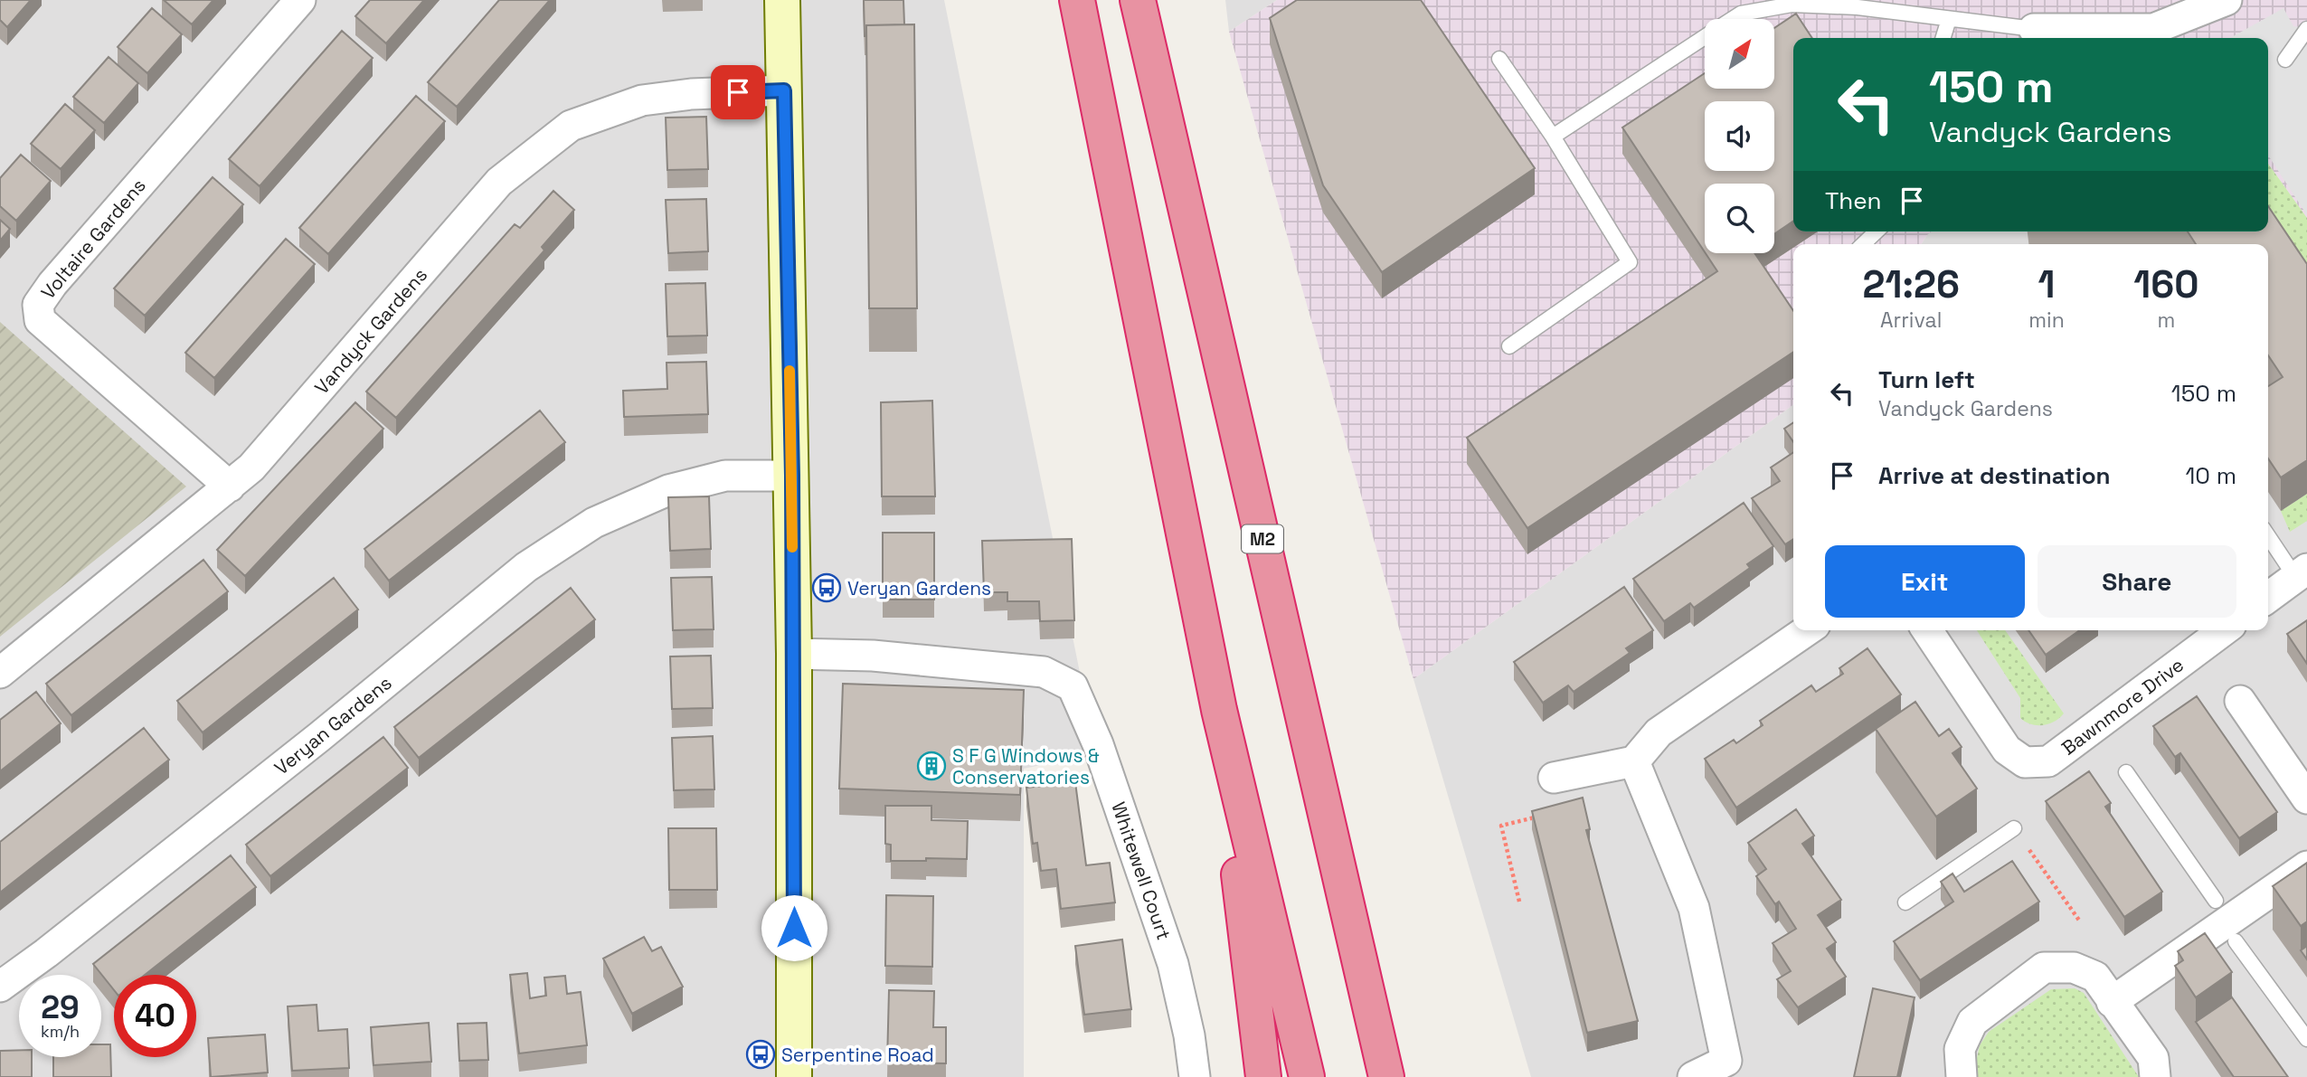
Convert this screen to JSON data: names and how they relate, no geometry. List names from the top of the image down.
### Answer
{
  "streets": {
    "highway": ["M2"],
    "street": [
      "Voltaire Gardens",
      "Vandyck Gardens",
      "Bawnmore Drive",
      "Veryan Gardens",
      "Whitewell Court"
    ]
  },
  "crossings": [
    ["Voltaire Gardens", "Vandyck Gardens"]
  ],
  "places": {
    "bus stop": ["Veryan Gardens", "Serpentine Road"],
    "building": ["S F G Windows & Conservatories"]
  },
  "north": "top right",
  "page": {
    "turn": ["150 m", "Vandyck Gardens"],
    "then": "Then",
    "eta": [
      "21:26",
      "Arrival",
      "1",
      "min",
      "160",
      "m"
    ],
    "list": [
      {
        "name": "Turn left",
        "note": "Vandyck Gardens",
        "value": "150 m"
      },
      {
        "name": "Arrive at destination",
        "value": "10 m"
      }
    ],
    "buttons": ["Exit", "Share"],
    "speed": "29 km/h",
    "limit": "40"
  }
}
